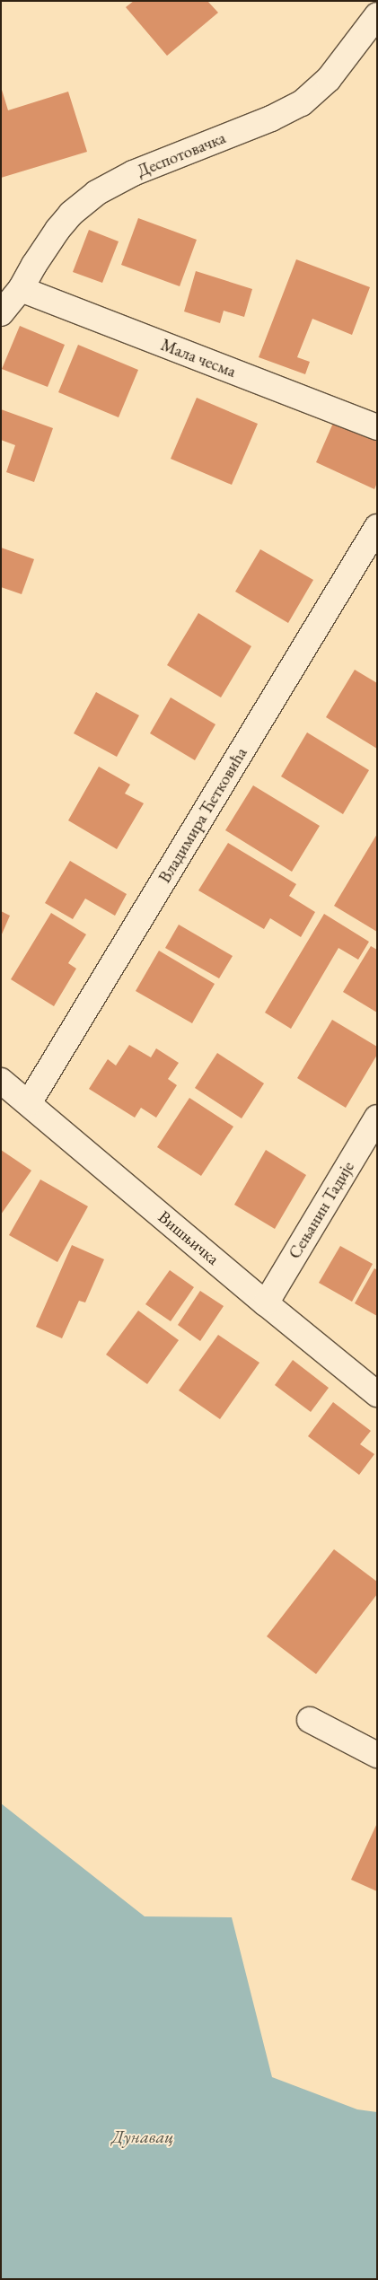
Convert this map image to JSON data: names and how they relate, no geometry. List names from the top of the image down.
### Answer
{
  "streets": {
    "street": [
      "Деспотовачка",
      "Мала чесма",
      "Владимира Ћетковића",
      "Сењанин Тадије",
      "Вишњичка"
    ]
  },
  "crossings": [
    ["Деспотовачка", "Мала чесма"],
    ["Владимира Ћетковића", "Вишњичка"],
    ["Сењанин Тадије", "Вишњичка"]
  ],
  "water": ["Дунавац"]
}
